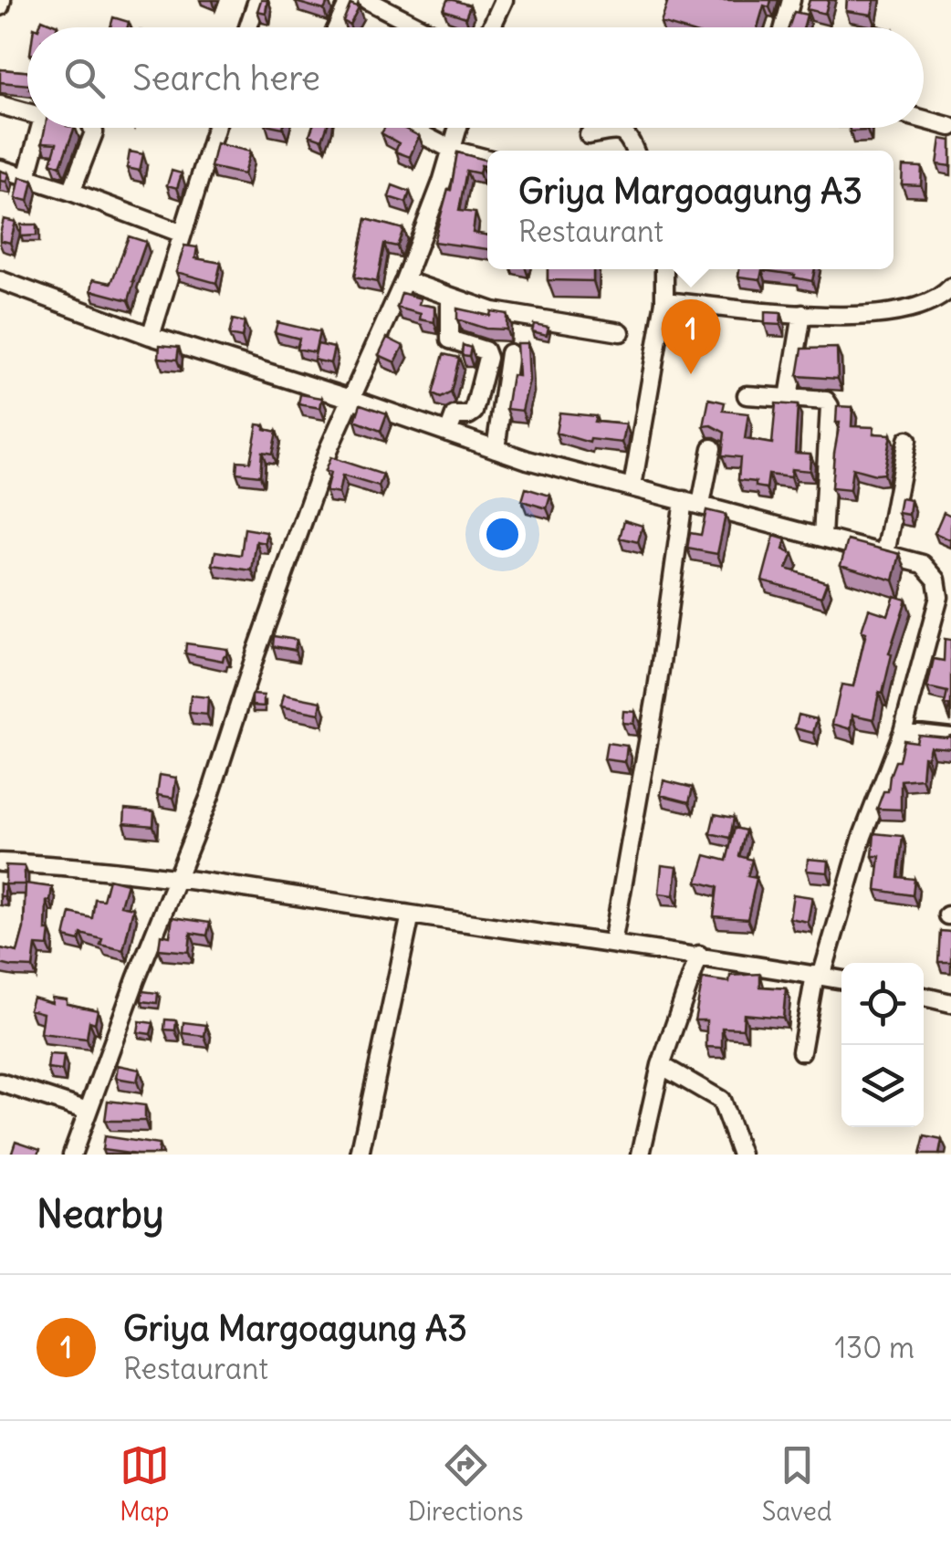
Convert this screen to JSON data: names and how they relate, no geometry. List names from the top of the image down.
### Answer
{
  "page": {
    "search": "Search here",
    "popup": ["Griya Margoagung A3", "Restaurant"],
    "pins": "1",
    "heading": "Nearby",
    "list": [
      {
        "mark": "1",
        "name": "Griya Margoagung A3",
        "note": "Restaurant",
        "value": "130 m"
      }
    ],
    "nav": ["Map", "Directions", "Saved"]
  }
}
